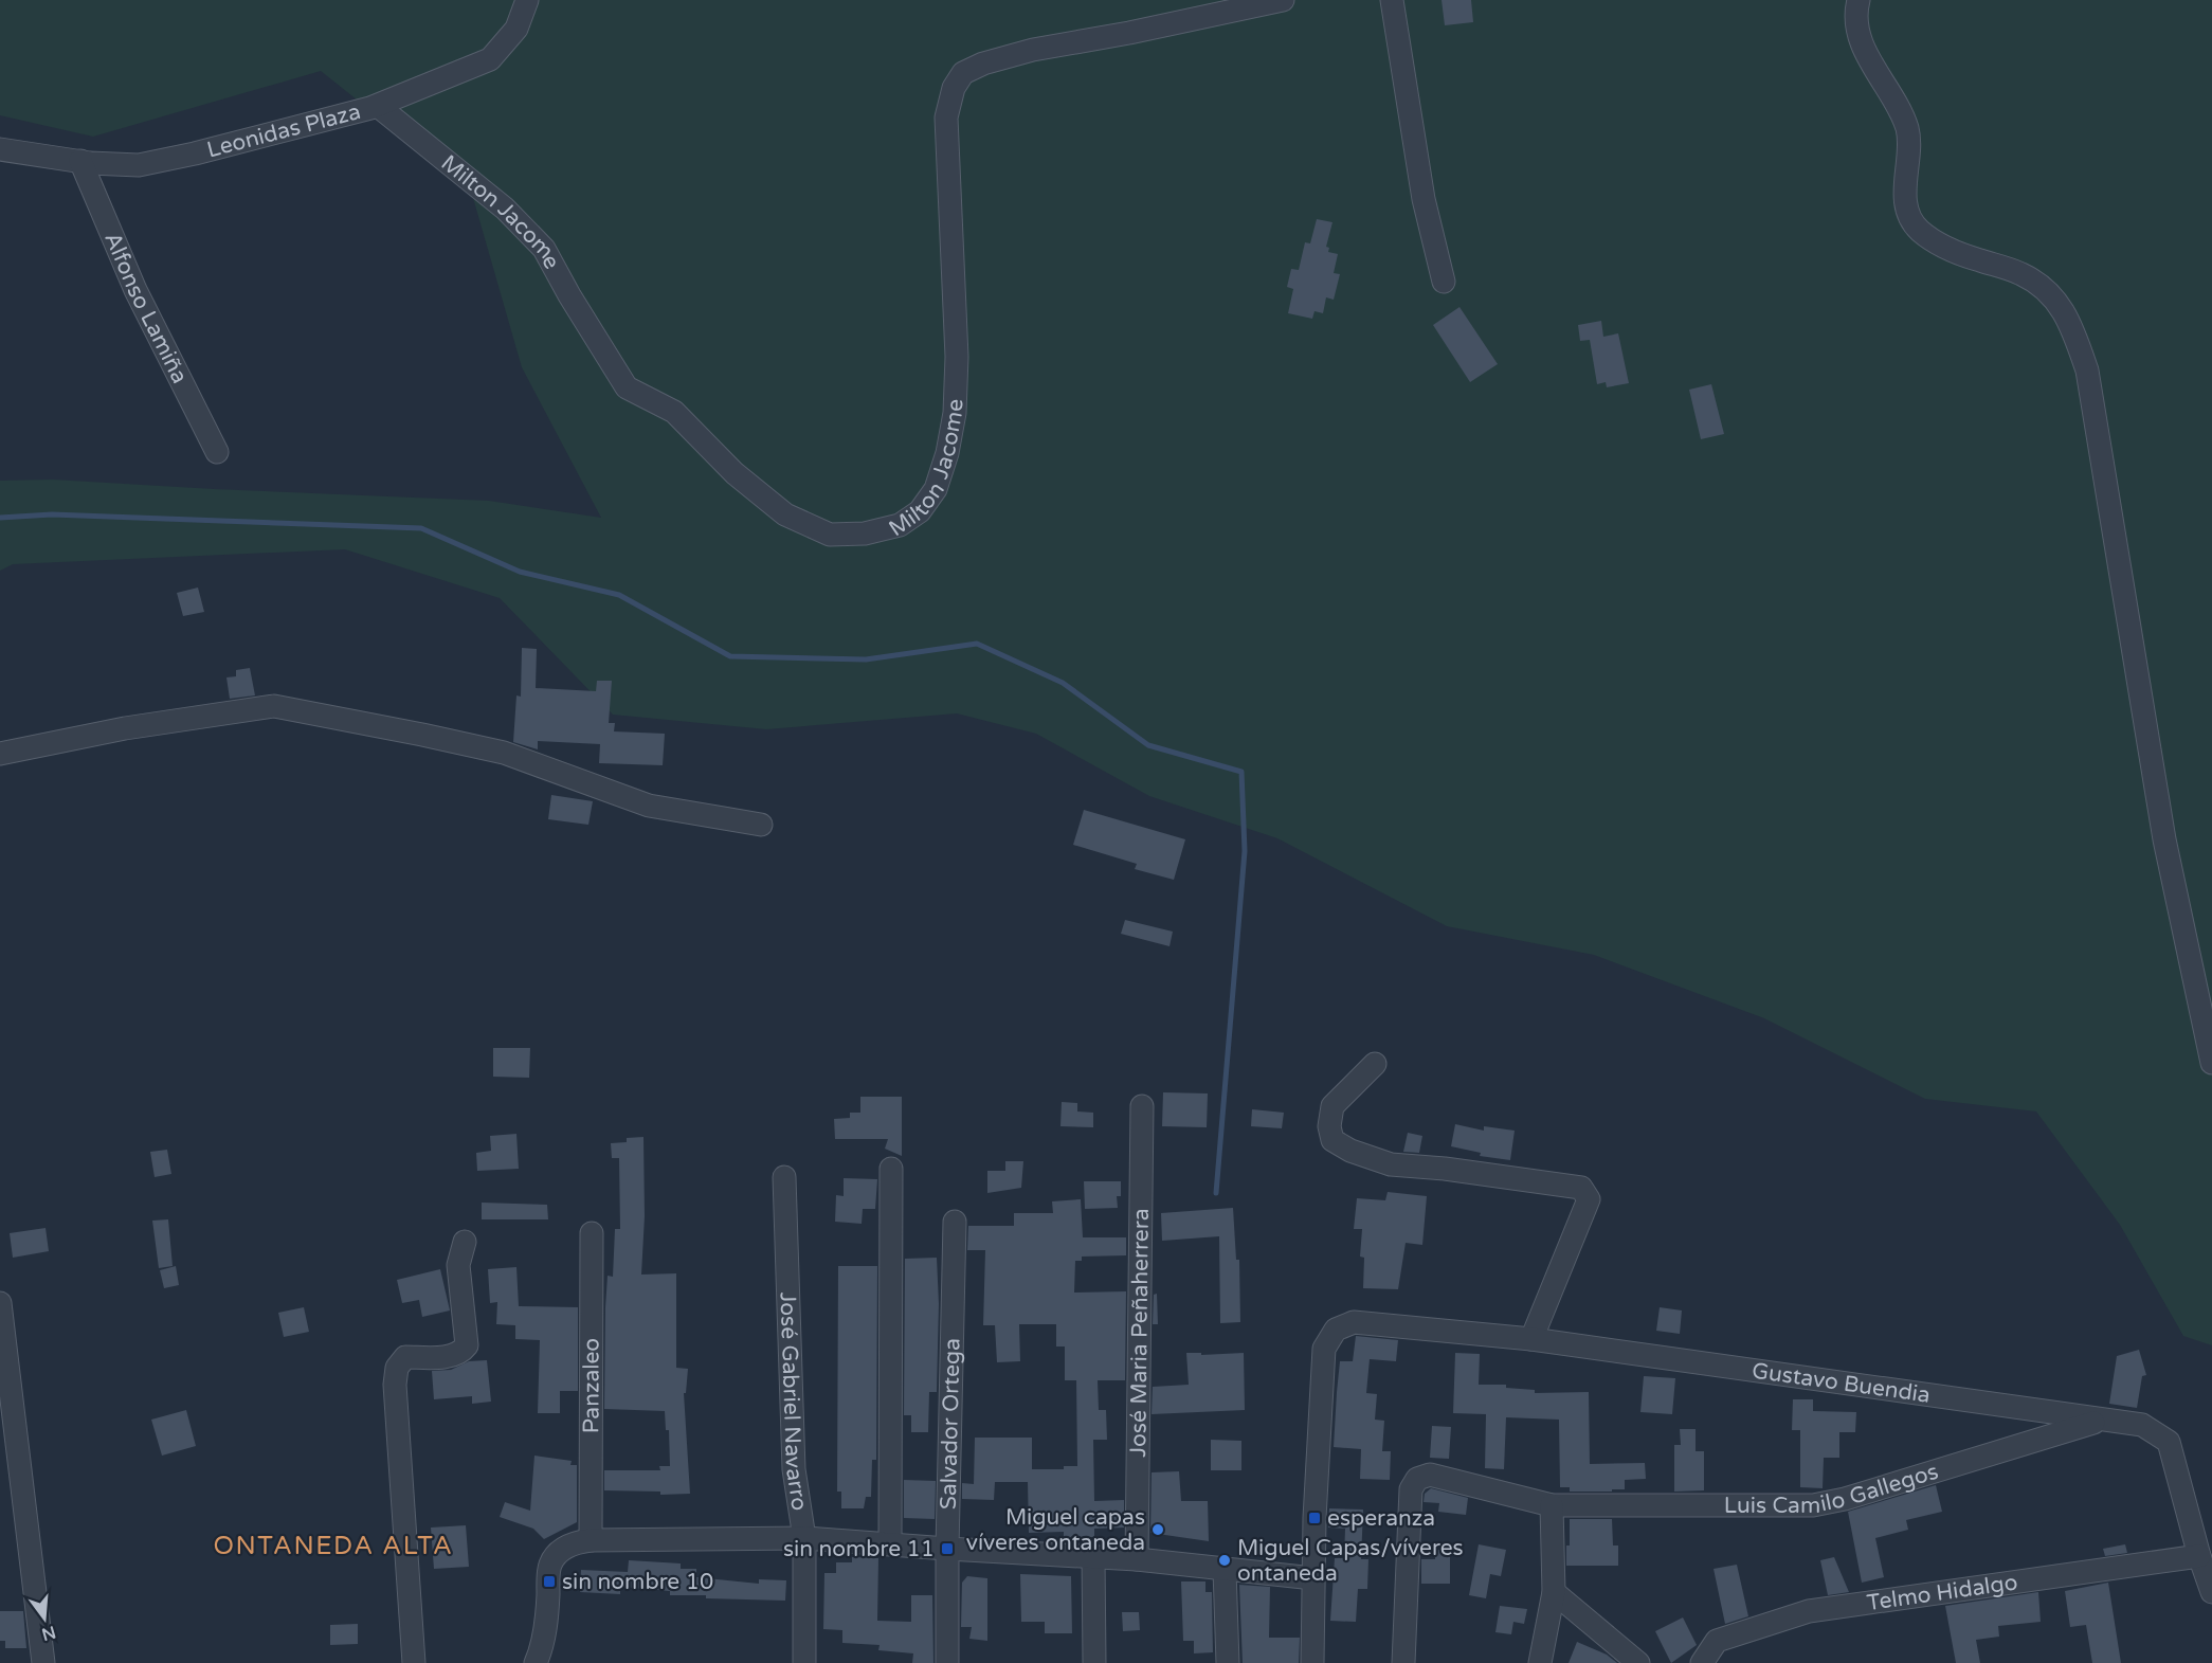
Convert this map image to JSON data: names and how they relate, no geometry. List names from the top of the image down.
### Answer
{
  "streets": {
    "street": [
      "Leonidas Plaza",
      "Milton Jacome",
      "Alfonso Lamiña",
      "José Maria Peñaherrera",
      "Gustavo Buendia",
      "Panzaleo",
      "José Gabriel Navarro",
      "Salvador Ortega",
      "Luis Camilo Gallegos",
      "Telmo Hidalgo"
    ]
  },
  "crossings": [
    ["Leonidas Plaza", "Milton Jacome"],
    ["Leonidas Plaza", "Alfonso Lamiña"],
    ["Gustavo Buendia", "Luis Camilo Gallegos"],
    ["Gustavo Buendia", "Telmo Hidalgo"]
  ],
  "districts": ["ONTANEDA ALTA"],
  "places": {
    "transit": ["esperanza", "sin nombre 11", "sin nombre 10"],
    "other": ["Miguel capas víveres ontaneda", "Miguel Capas/víveres ontaneda"]
  },
  "north": "bottom"
}
